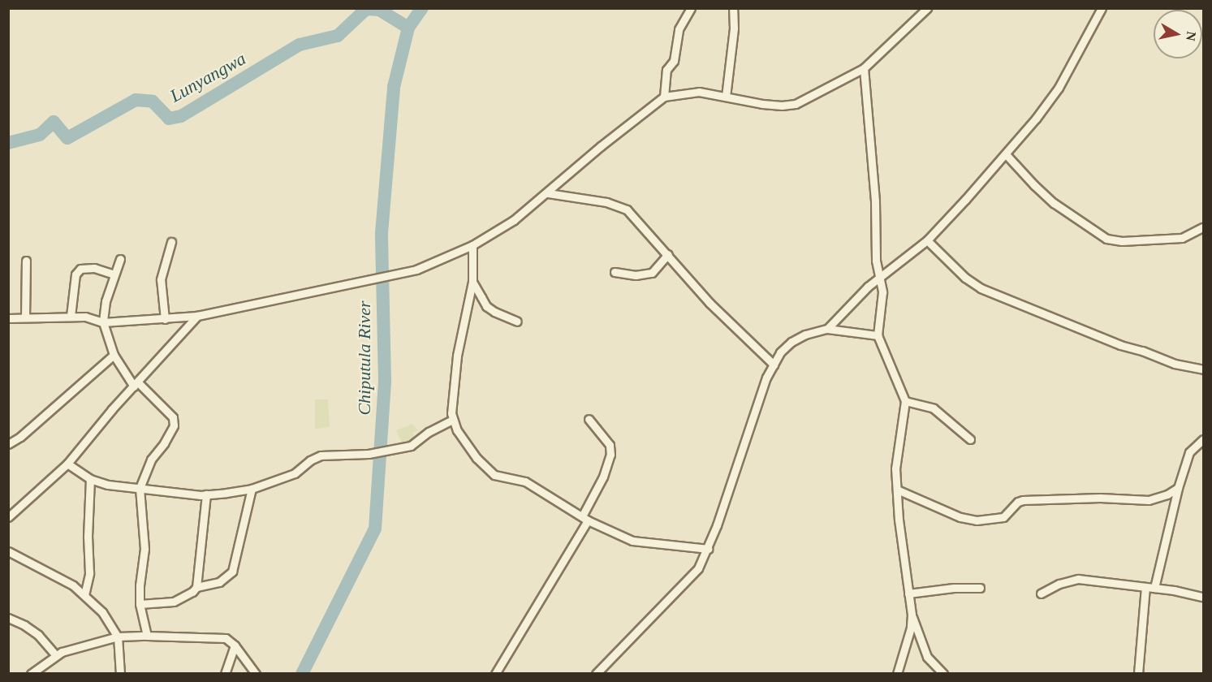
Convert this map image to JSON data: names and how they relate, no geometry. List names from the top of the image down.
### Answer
{
  "water": ["Lunyangwa", "Chiputula River"],
  "north": "right"
}
